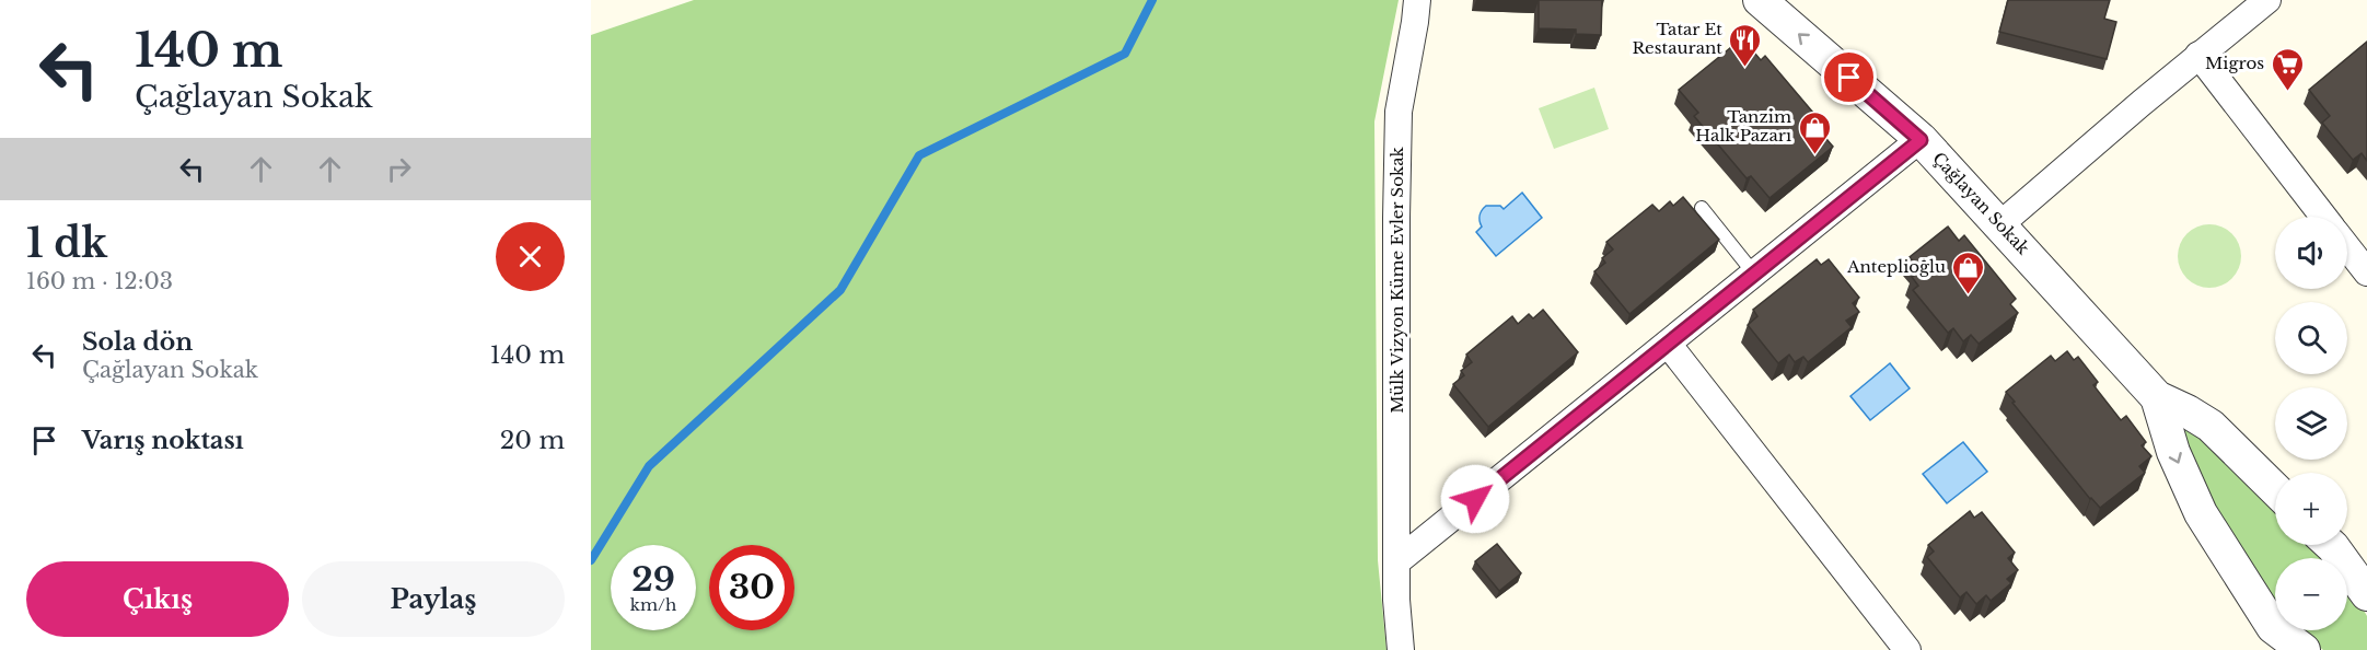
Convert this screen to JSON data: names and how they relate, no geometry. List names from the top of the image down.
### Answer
{
  "streets": {
    "street": ["Çağlayan Sokak", "Mülk Vizyon Küme Evler Sokak"]
  },
  "one_way": ["Çağlayan Sokak"],
  "places": {
    "restaurant": ["Tatar Et Restaurant"],
    "supermarket": ["Migros"],
    "shop": ["Tanzim Halk Pazarı", "Anteplioğlu"]
  },
  "page": {
    "turn": ["140 m", "Çağlayan Sokak"],
    "heading": ["1 dk", "160 m · 12:03"],
    "map_buttons": ["+", "−"],
    "list": [
      {
        "name": "Sola dön",
        "note": "Çağlayan Sokak",
        "value": "140 m"
      },
      {
        "name": "Varış noktası",
        "value": "20 m"
      }
    ],
    "speed": "29 km/h",
    "limit": "30",
    "buttons": ["Çıkış", "Paylaş"]
  }
}
